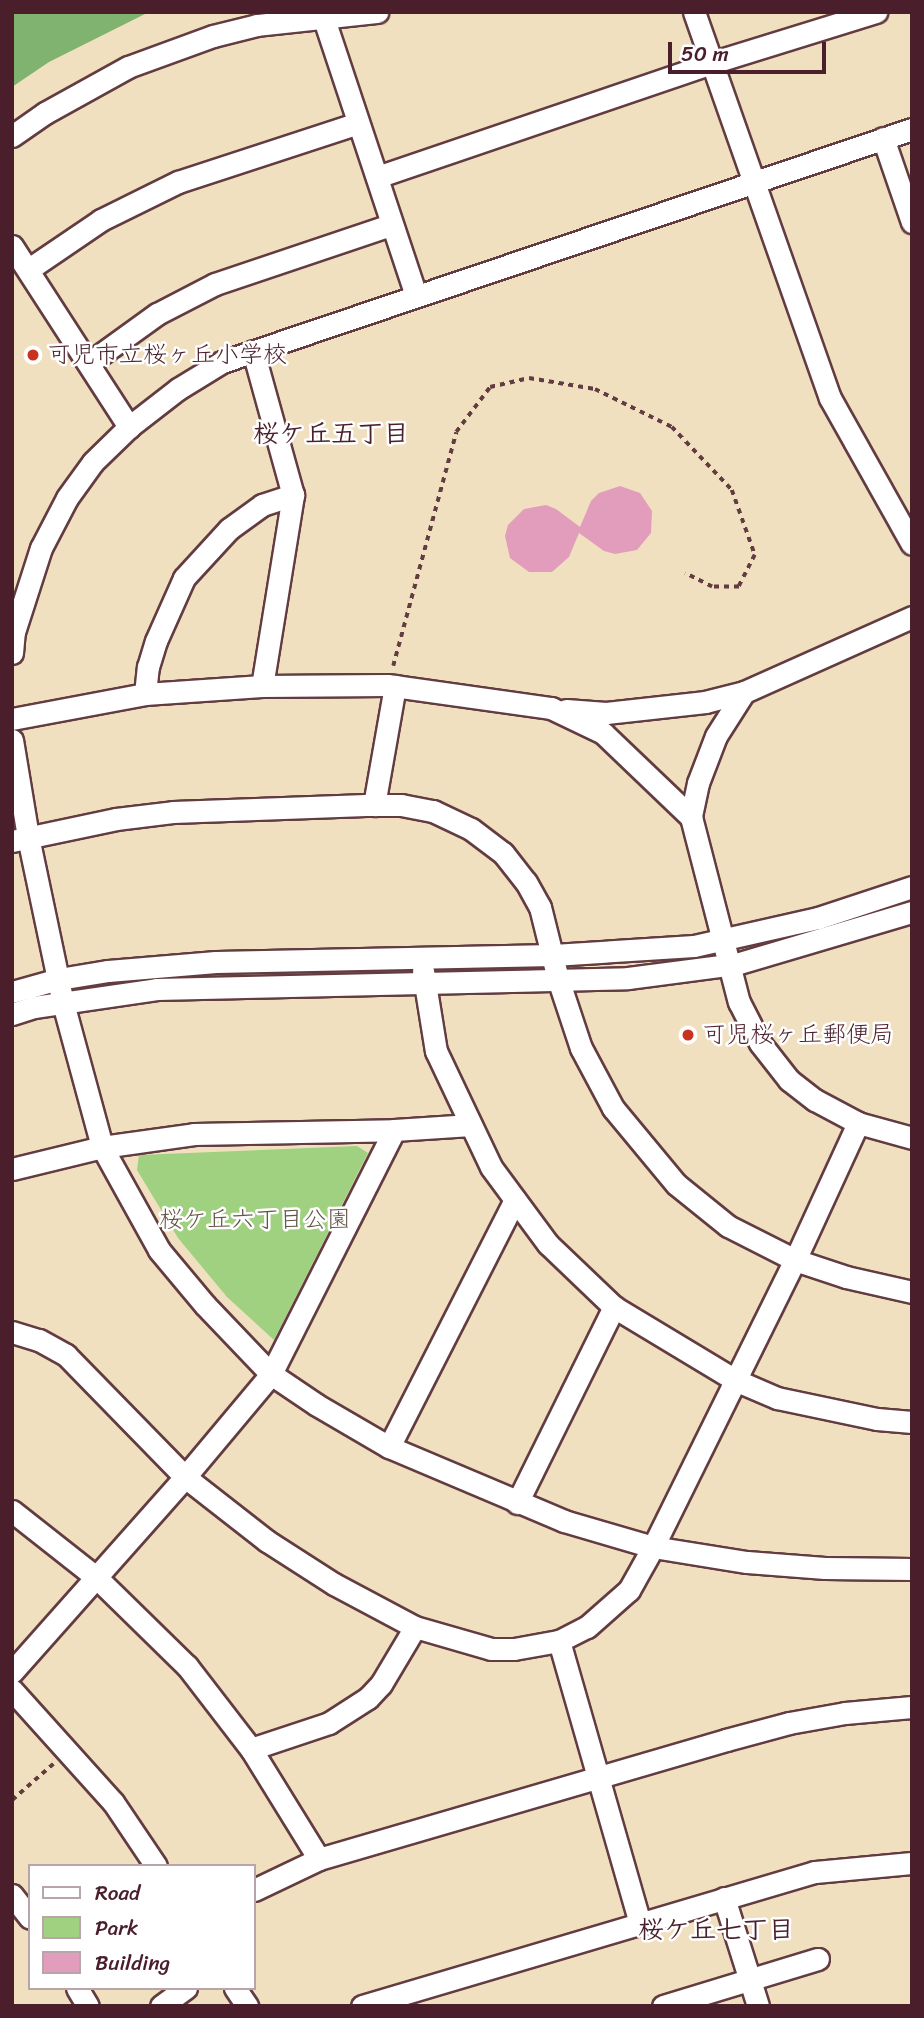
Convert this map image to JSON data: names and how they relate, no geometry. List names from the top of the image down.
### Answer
{
  "districts": ["桜ケ丘五丁目", "桜ケ丘七丁目"],
  "parks": ["桜ケ丘六丁目公園"],
  "places": ["可児市立桜ヶ丘小学校", "可児桜ヶ丘郵便局"],
  "legend": ["Road", "Park", "Building"],
  "scale_bar": "50 m"
}
